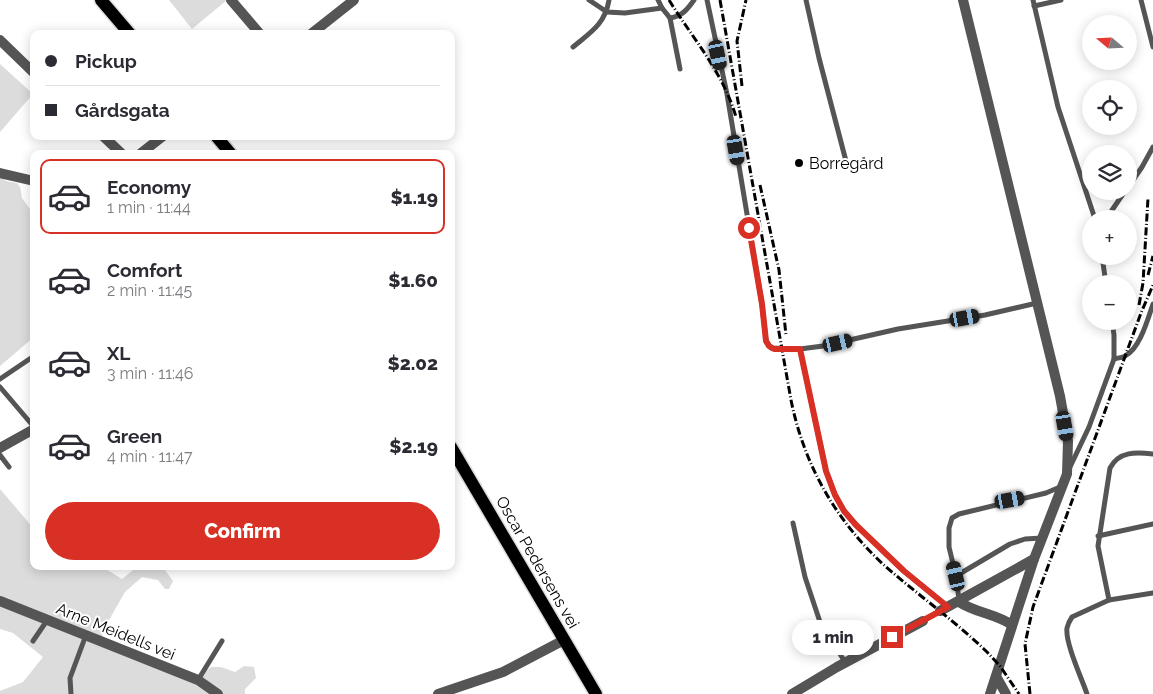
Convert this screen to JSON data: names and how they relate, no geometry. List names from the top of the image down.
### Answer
{
  "streets": {
    "main road": ["Oscar Pedersens vei"],
    "street": ["Arne Meidells vei"]
  },
  "places": ["Borregård"],
  "north": "left",
  "page": {
    "map_buttons": ["+", "−"],
    "banner": ["Pickup", "Gårdsgata"],
    "list": [
      {
        "name": "Economy",
        "note": "1 min · 11:44",
        "value": "$1.19"
      },
      {
        "name": "Comfort",
        "note": "2 min · 11:45",
        "value": "$1.60"
      },
      {
        "name": "XL",
        "note": "3 min · 11:46",
        "value": "$2.02"
      },
      {
        "name": "Green",
        "note": "4 min · 11:47",
        "value": "$2.19"
      }
    ],
    "buttons": "Confirm",
    "bubble": "1 min"
  }
}
